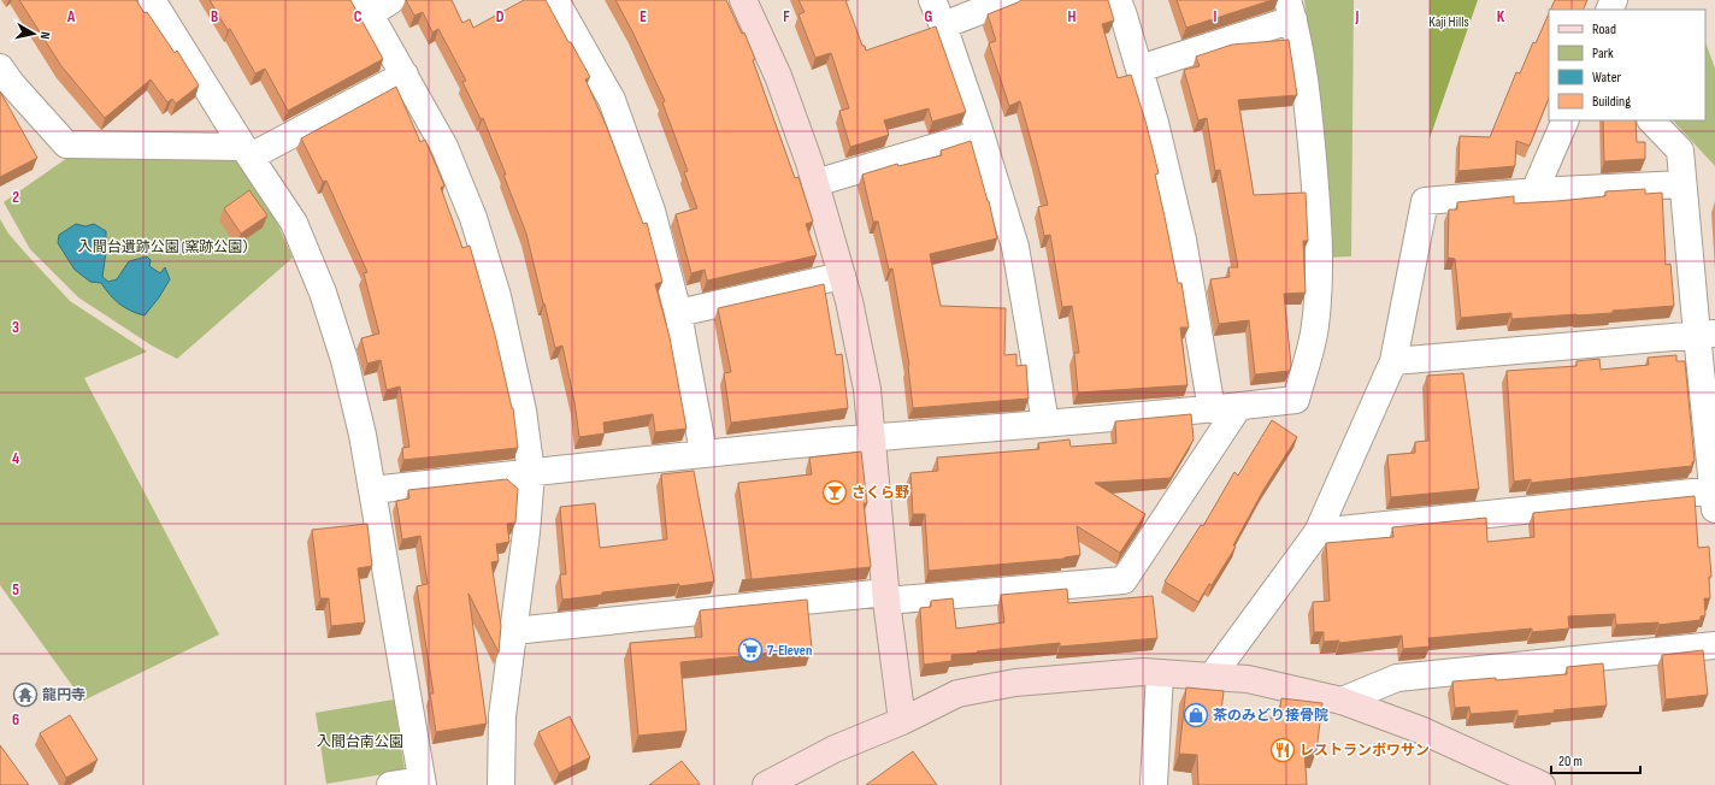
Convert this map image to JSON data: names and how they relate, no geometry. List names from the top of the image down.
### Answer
{
  "parks": ["Kaji Hills", "入間台遺跡公園 (窯跡公園）", "入間台南公園"],
  "places": {
    "bar": ["さくら野"],
    "supermarket": ["7-Eleven"],
    "temple": ["龍円寺"],
    "shop": ["茶のみどり接骨院"],
    "restaurant": ["レストランボワサン"]
  },
  "legend": [
    "Road",
    "Park",
    "Water",
    "Building"
  ],
  "scale_bar": "20 m",
  "north": "right",
  "grid": {
    "columns": [
      "A",
      "B",
      "C",
      "D",
      "E",
      "F",
      "G",
      "H",
      "I",
      "J",
      "K"
    ],
    "rows": [
      "2",
      "3",
      "4",
      "5",
      "6"
    ]
  }
}
